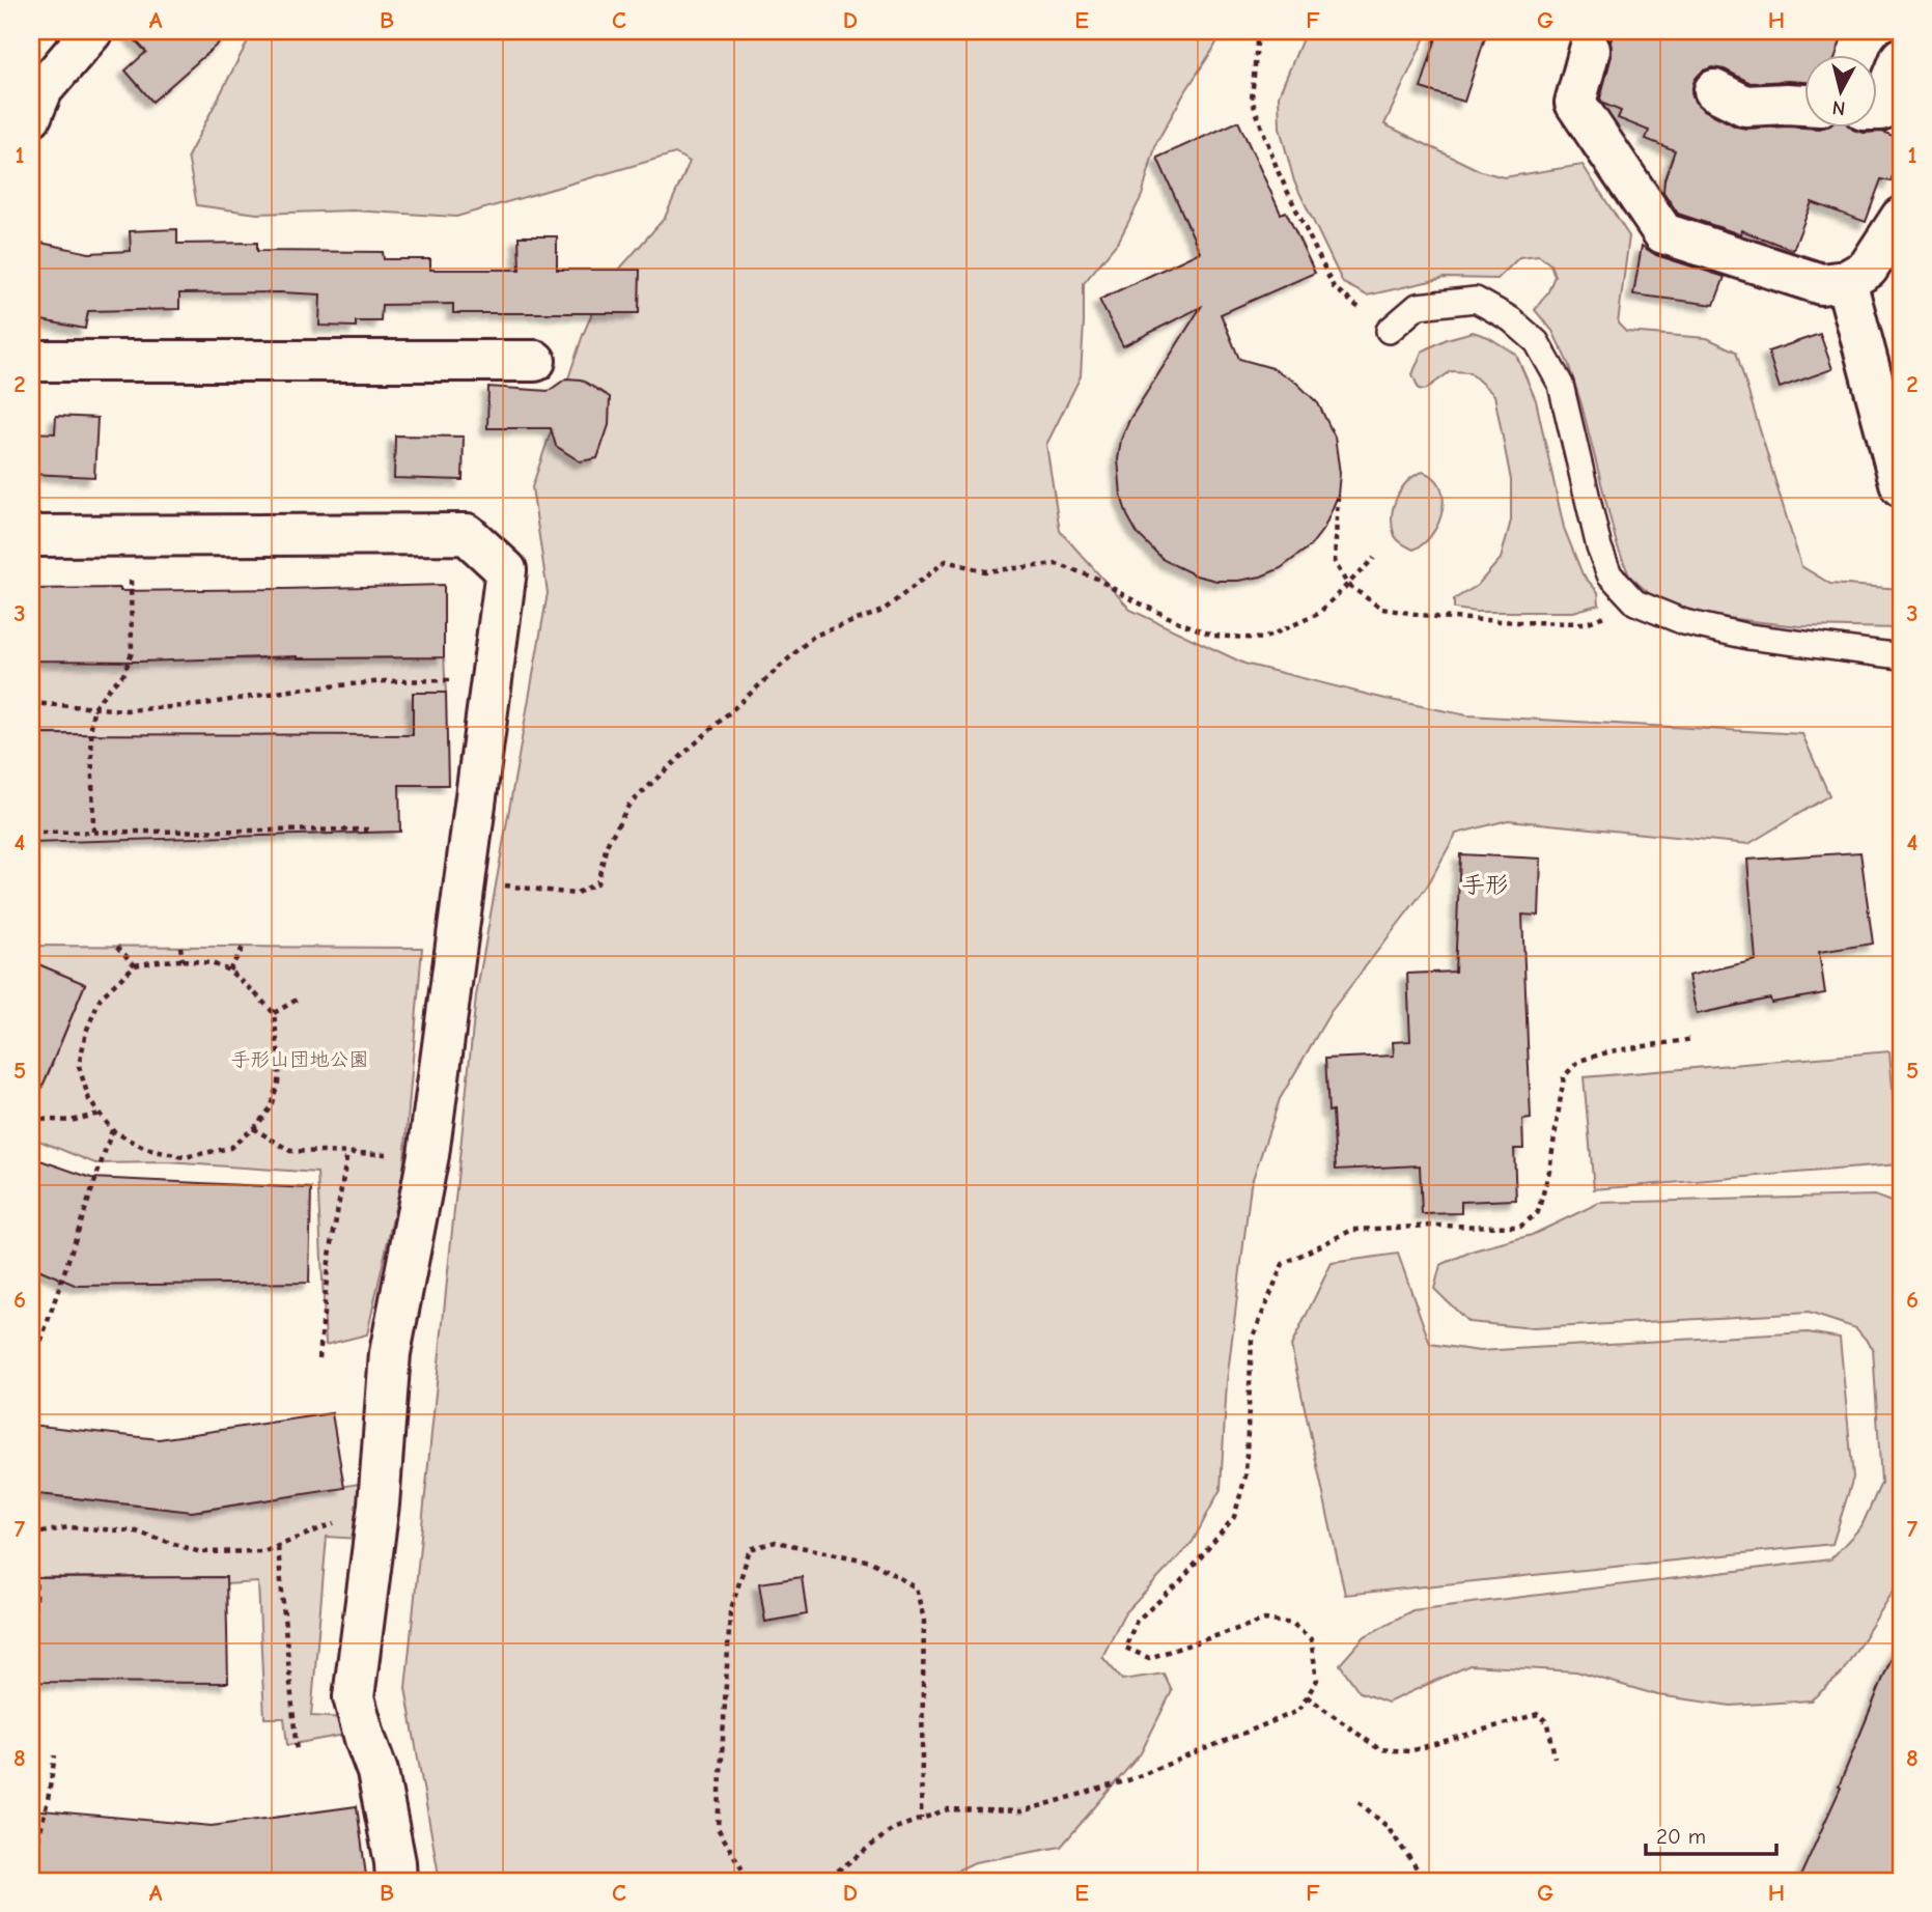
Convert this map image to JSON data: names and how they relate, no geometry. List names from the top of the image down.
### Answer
{
  "districts": ["手形"],
  "parks": ["手形山団地公園"],
  "scale_bar": "20 m",
  "north": "bottom",
  "grid": {
    "columns": [
      "A",
      "B",
      "C",
      "D",
      "E",
      "F",
      "G",
      "H"
    ],
    "rows": [
      "1",
      "2",
      "3",
      "4",
      "5",
      "6",
      "7",
      "8"
    ]
  }
}
